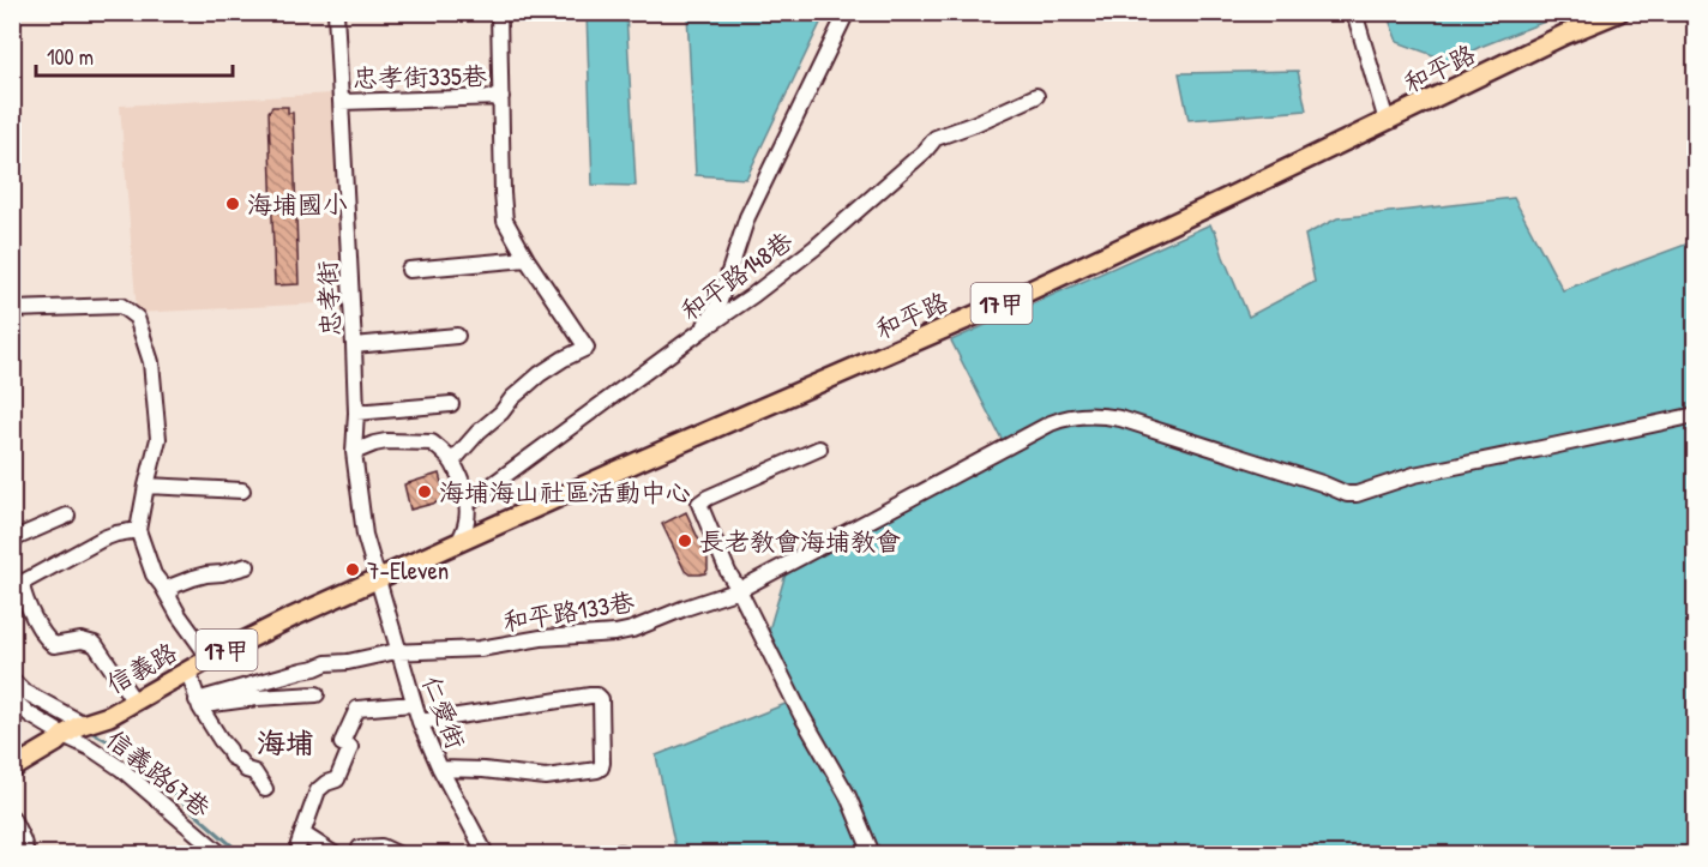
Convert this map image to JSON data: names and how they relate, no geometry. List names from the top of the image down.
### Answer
{
  "streets": {
    "main road": ["和平路", "17甲", "信義路"],
    "street": [
      "忠孝街335巷",
      "和平路148巷",
      "忠孝街",
      "和平路133巷",
      "仁愛街",
      "信義路67巷"
    ]
  },
  "crossings": [
    ["和平路", "忠孝街"],
    ["和平路", "信義路"],
    ["和平路", "仁愛街"],
    ["忠孝街335巷", "忠孝街"],
    ["忠孝街", "信義路"],
    ["忠孝街", "仁愛街"],
    ["和平路133巷", "仁愛街"],
    ["信義路", "仁愛街"],
    ["信義路", "信義路67巷"]
  ],
  "districts": ["海埔"],
  "places": [
    "海埔國小",
    "海埔海山社區活動中心",
    "長老教會海埔教會",
    "7-Eleven"
  ],
  "scale_bar": "100 m"
}
